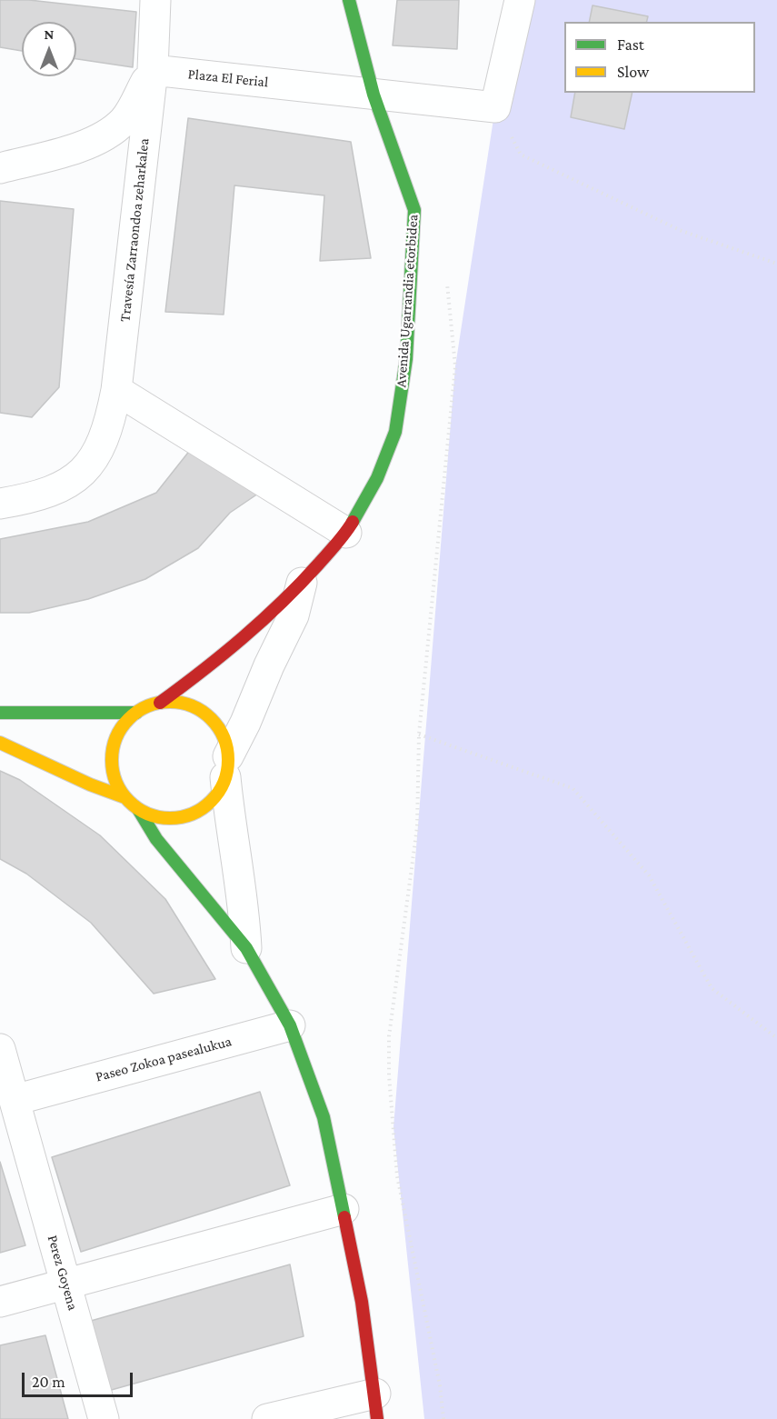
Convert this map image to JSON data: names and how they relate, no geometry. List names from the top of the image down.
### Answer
{
  "streets": {
    "street": [
      "Plaza El Ferial",
      "Travesía Zarraondoa zeharkalea",
      "Avenida Ugarrandia etorbidea",
      "Paseo Zokoa pasealukua",
      "Perez Goyena"
    ]
  },
  "crossings": [
    ["Plaza El Ferial", "Travesía Zarraondoa zeharkalea"],
    ["Plaza El Ferial", "Avenida Ugarrandia etorbidea"],
    ["Paseo Zokoa pasealukua", "Perez Goyena"]
  ],
  "legend": ["Fast", "Slow"],
  "scale_bar": "20 m",
  "north": "top"
}
